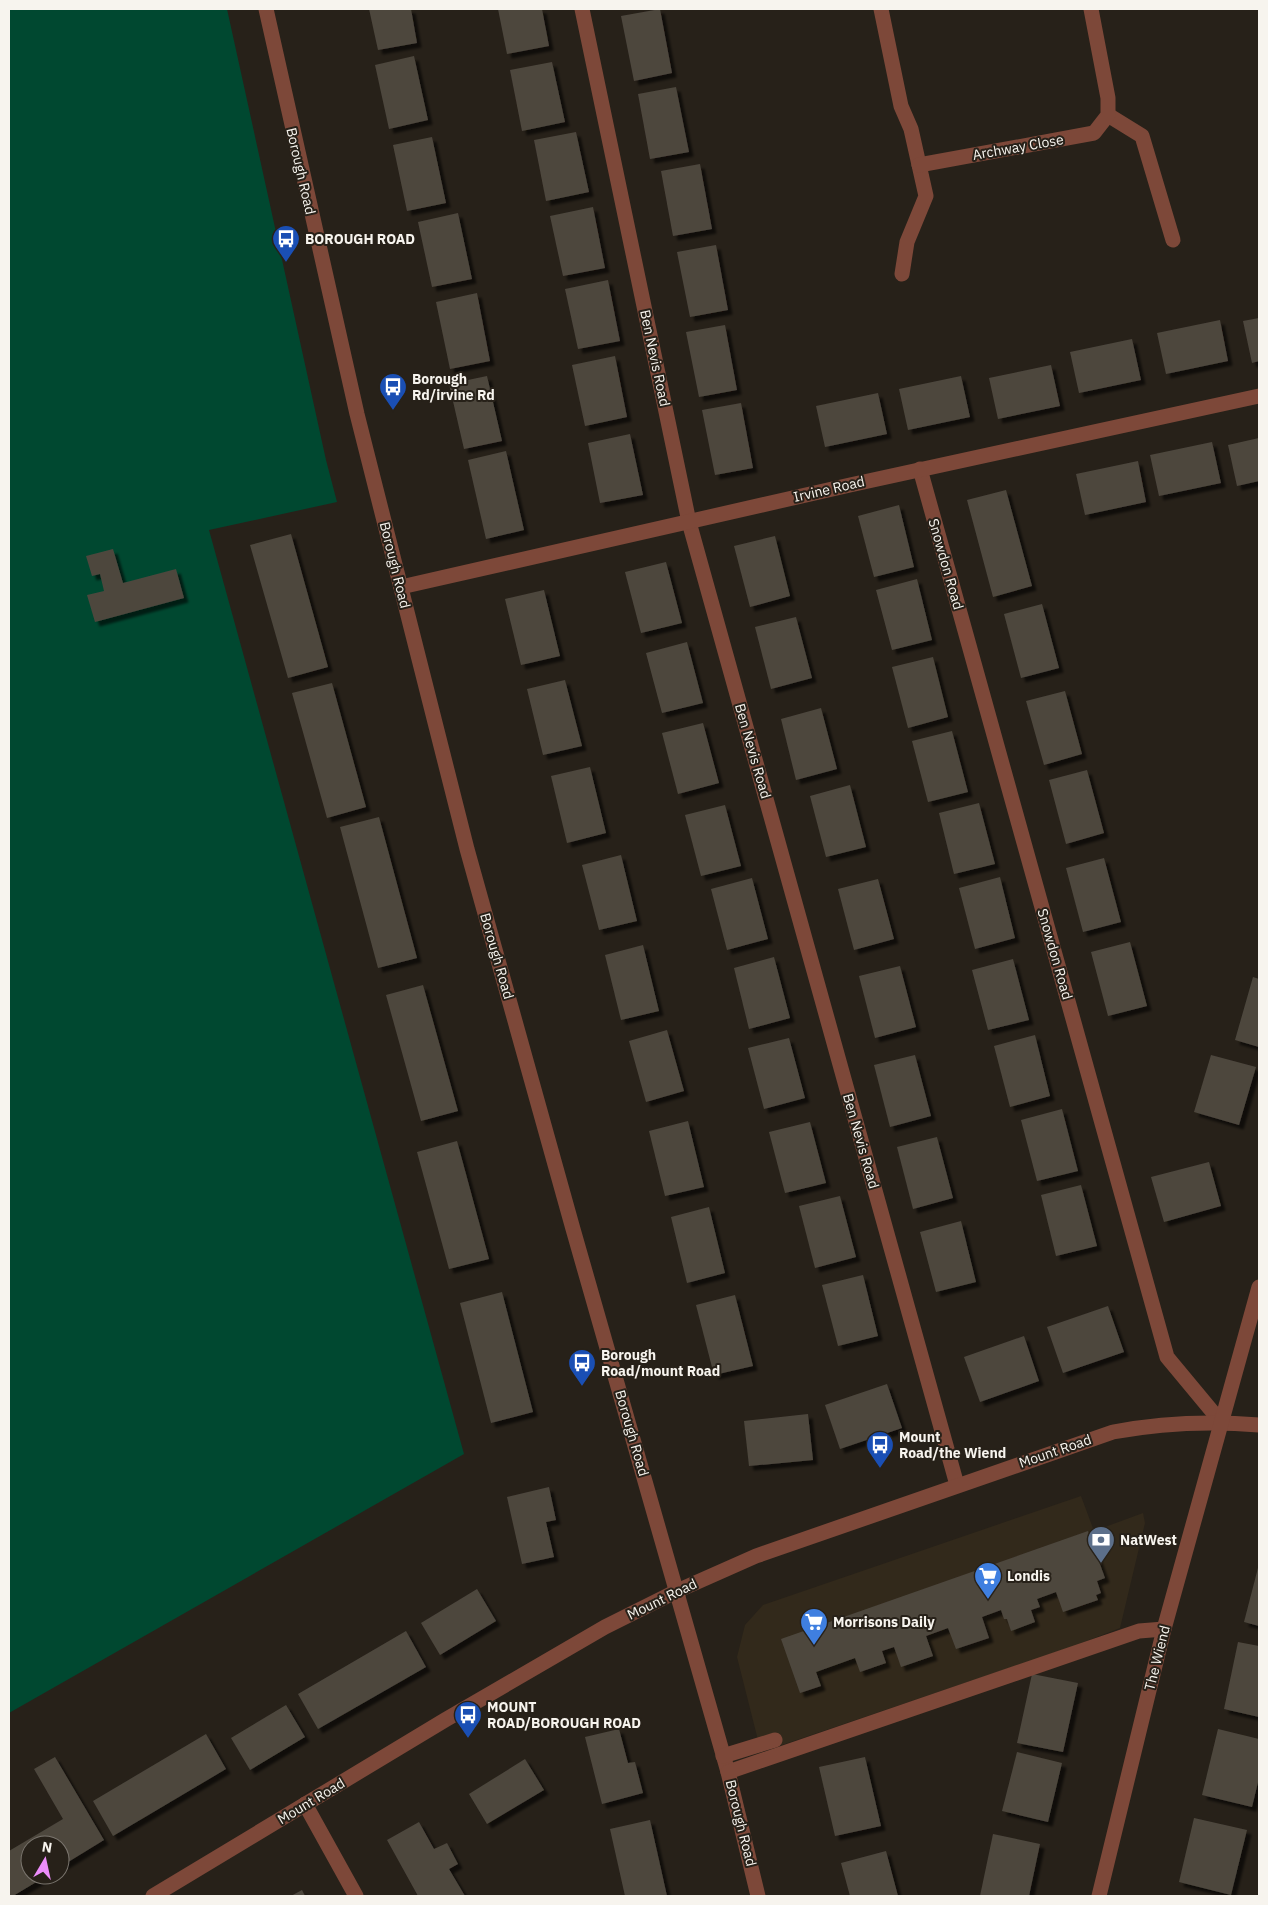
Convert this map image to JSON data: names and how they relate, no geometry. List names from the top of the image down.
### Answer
{
  "streets": {
    "street": [
      "Archway Close",
      "Borough Road",
      "Ben Nevis Road",
      "Irvine Road",
      "Snowdon Road",
      "Mount Road",
      "The Wiend"
    ]
  },
  "crossings": [
    ["Borough Road", "Irvine Road"],
    ["Borough Road", "Mount Road"],
    ["Ben Nevis Road", "Irvine Road"],
    ["Ben Nevis Road", "Mount Road"],
    ["Irvine Road", "Snowdon Road"],
    ["Snowdon Road", "Mount Road"],
    ["Snowdon Road", "The Wiend"],
    ["Mount Road", "The Wiend"]
  ],
  "places": {
    "bus stop": [
      "BOROUGH ROAD",
      "Borough Rd/irvine Rd",
      "Borough Road/mount Road",
      "Mount Road/the Wiend",
      "MOUNT ROAD/BOROUGH ROAD"
    ],
    "bank": ["NatWest"],
    "supermarket": ["Londis", "Morrisons Daily"]
  },
  "north": "top"
}
